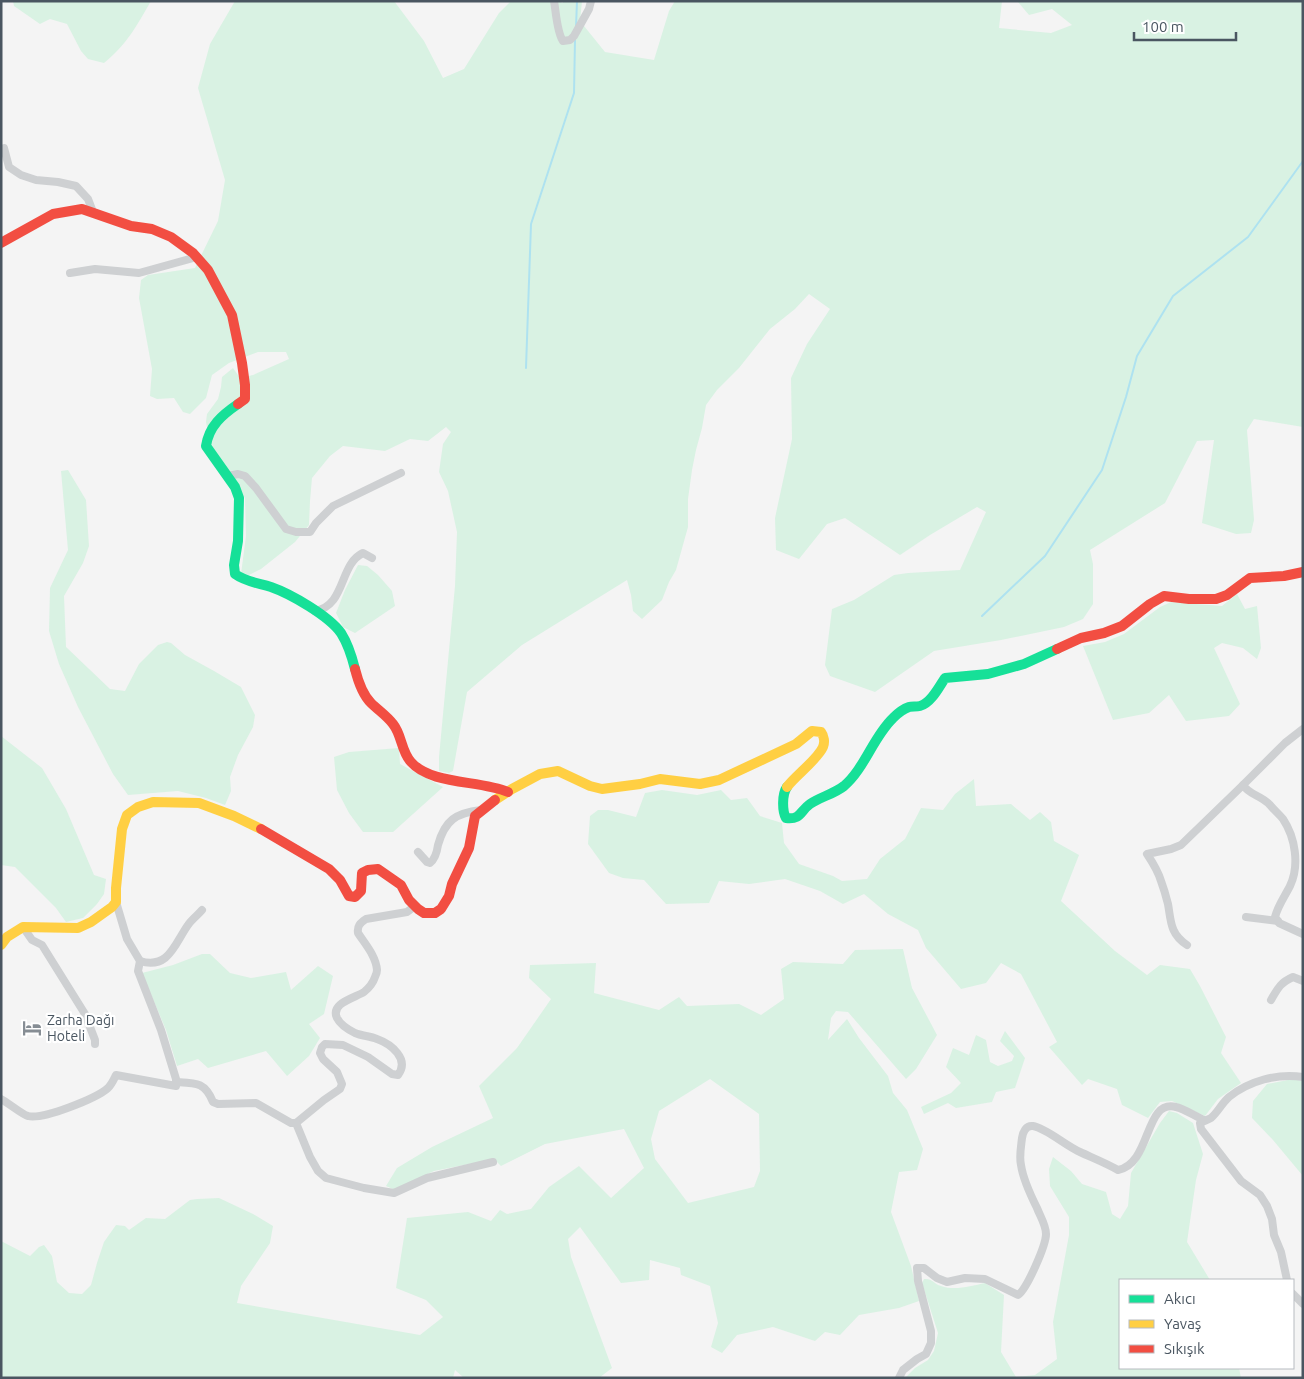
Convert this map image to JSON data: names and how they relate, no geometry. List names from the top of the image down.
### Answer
{
  "places": {
    "hotel": ["Zarha Dağı Hoteli"]
  },
  "legend": ["Akıcı", "Yavaş", "Sıkışık"],
  "scale_bar": "100 m"
}
